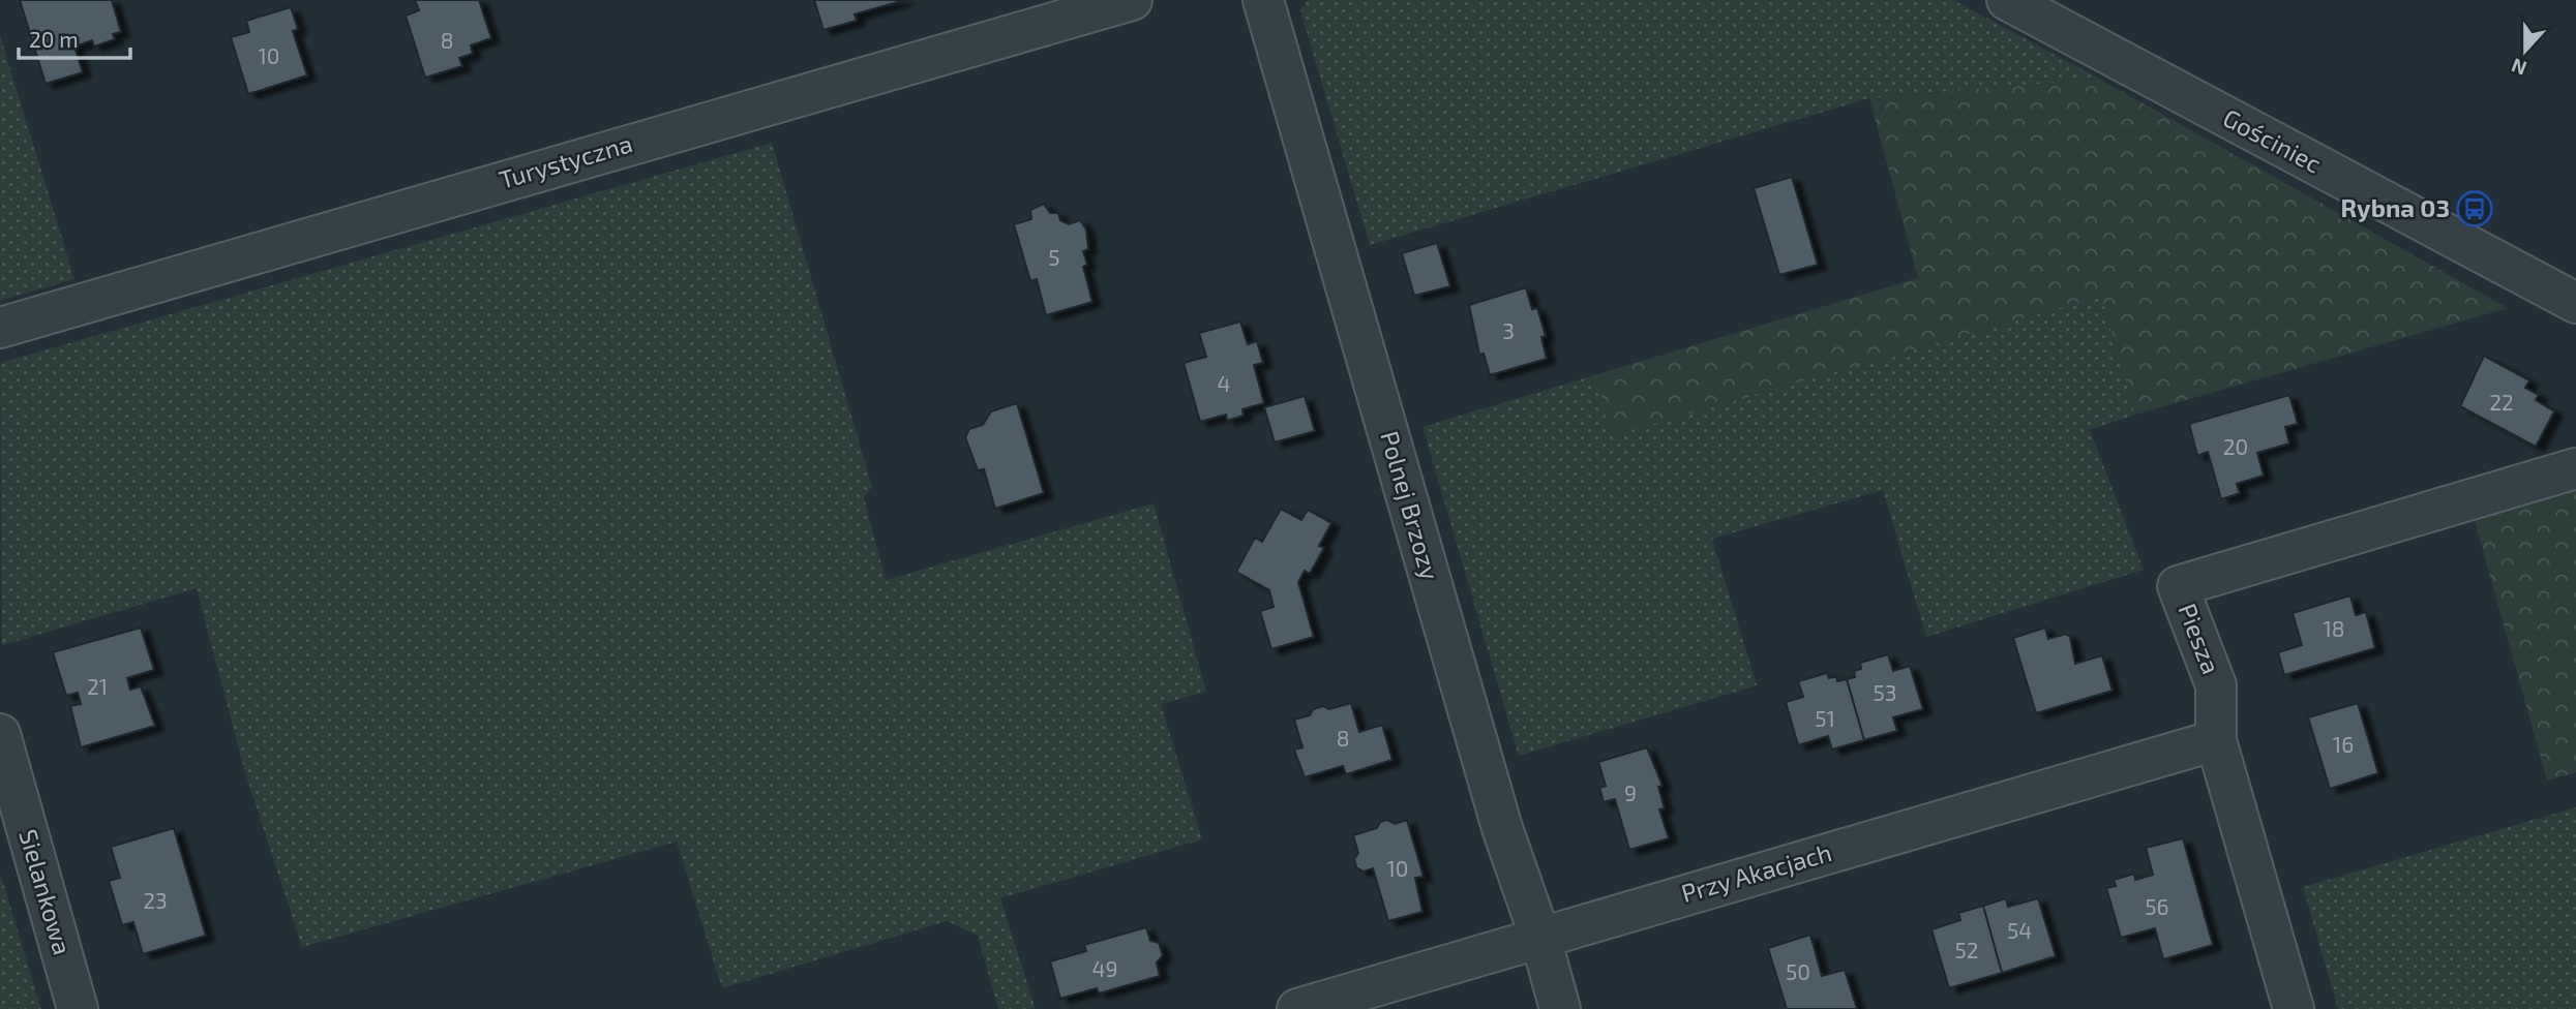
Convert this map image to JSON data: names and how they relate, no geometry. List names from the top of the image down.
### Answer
{
  "streets": {
    "street": [
      "Gościniec",
      "Turystyczna",
      "Polnej Brzozy",
      "Piesza",
      "Przy Akacjach",
      "Sielankowa"
    ]
  },
  "crossings": [
    ["Polnej Brzozy", "Przy Akacjach"],
    ["Piesza", "Przy Akacjach"]
  ],
  "places": {
    "bus stop": ["Rybna 03"]
  },
  "house_numbers": [
    "8",
    "10",
    "5",
    "3",
    "4",
    "22",
    "20",
    "18",
    "21",
    "53",
    "51",
    "8",
    "16",
    "9",
    "10",
    "23",
    "56",
    "54",
    "52",
    "49",
    "50"
  ],
  "scale_bar": "20 m",
  "north": "bottom"
}
